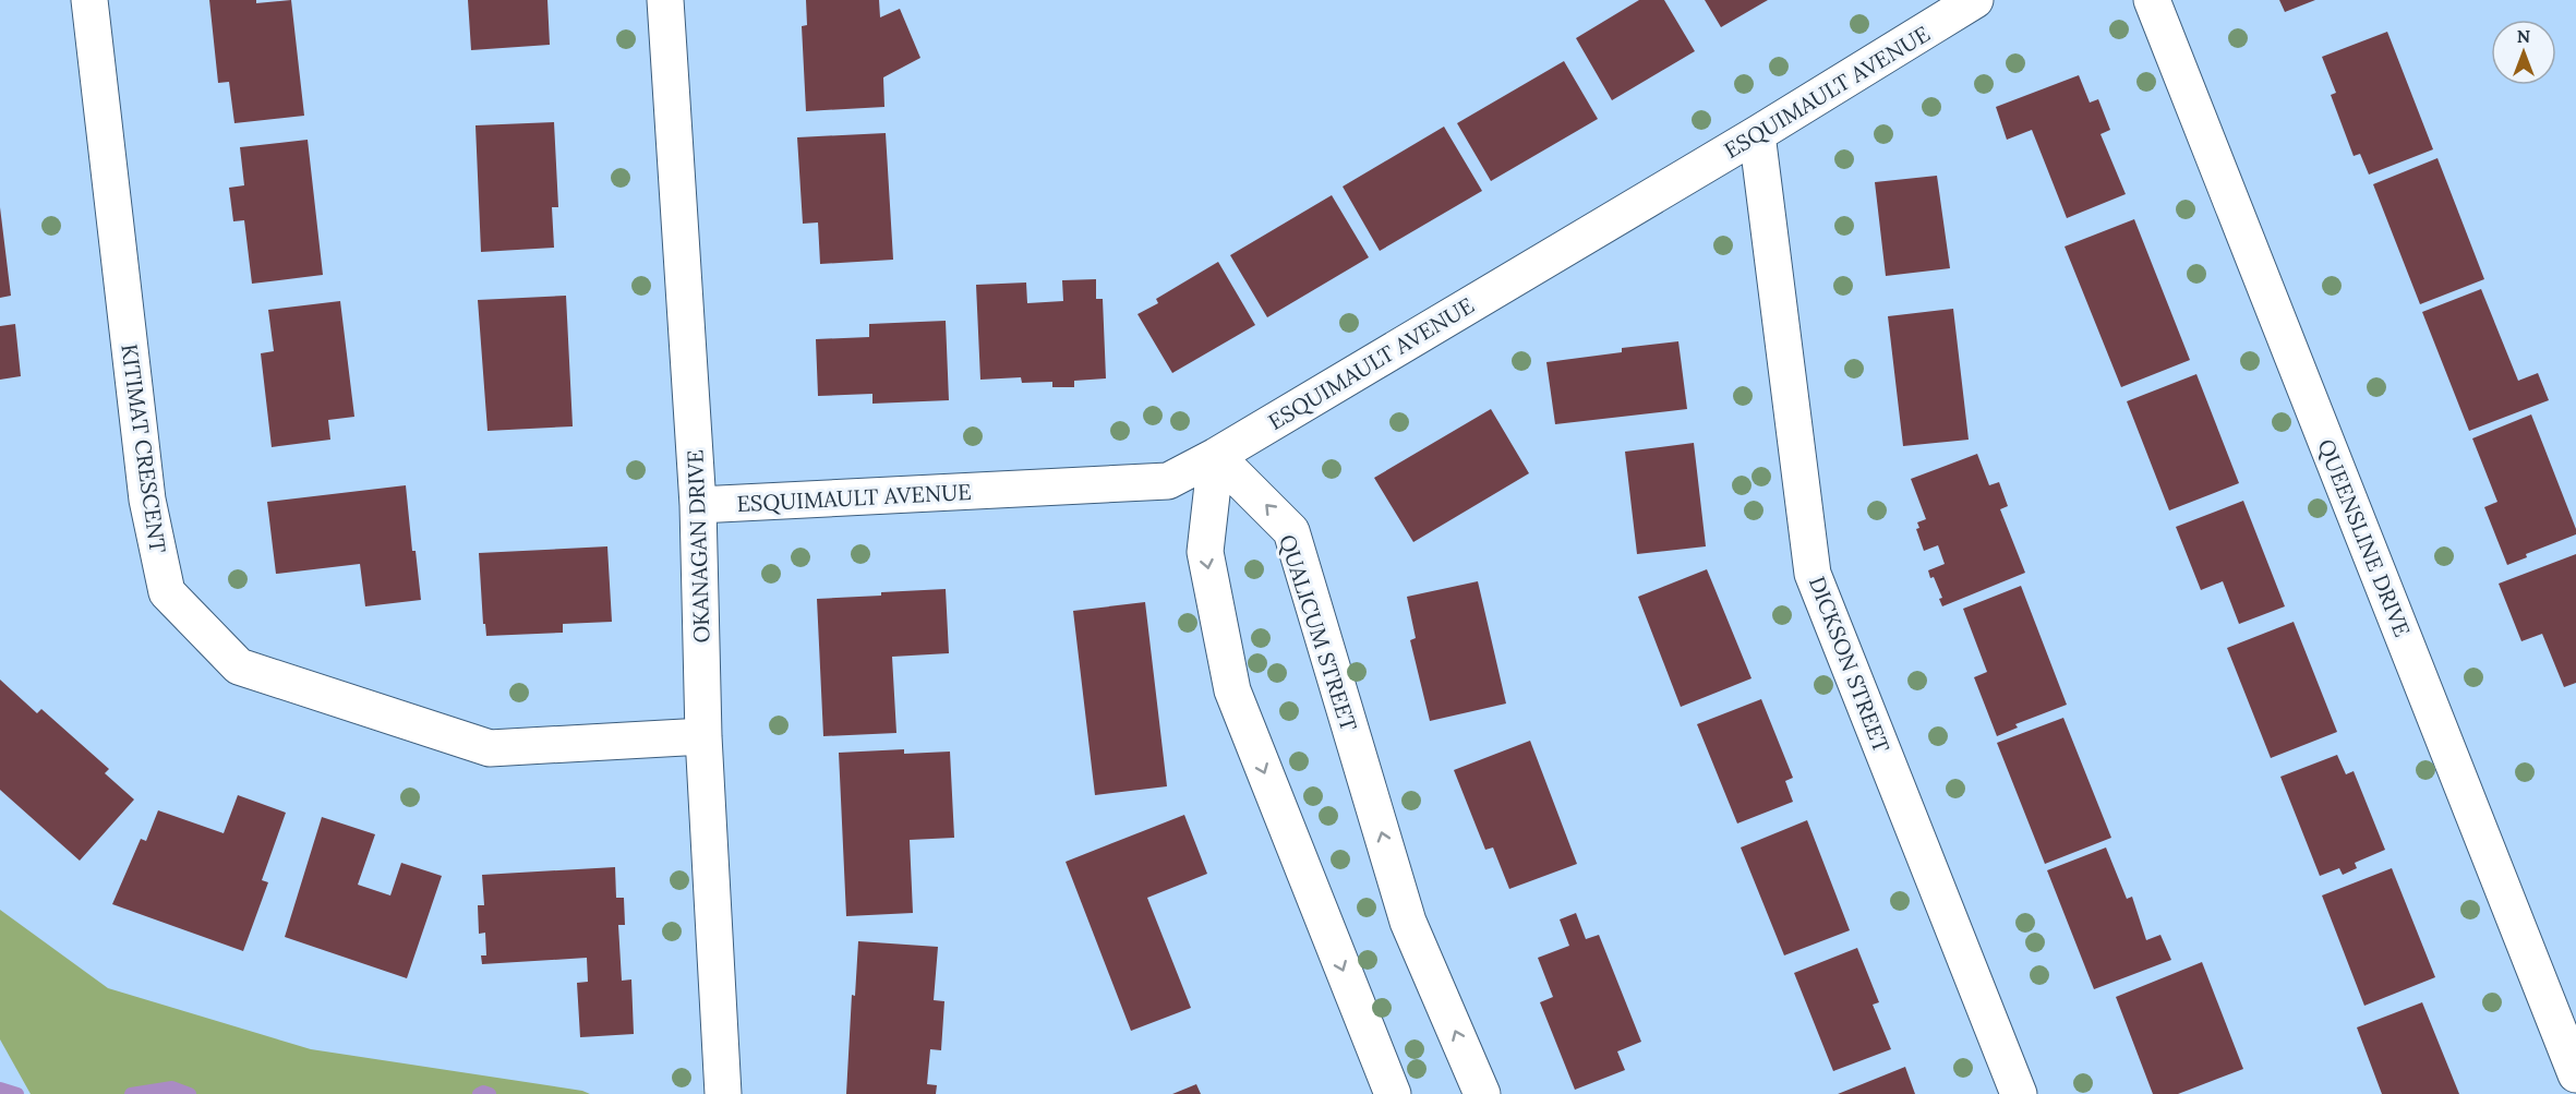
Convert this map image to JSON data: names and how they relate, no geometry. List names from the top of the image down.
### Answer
{
  "streets": {
    "street": [
      "ESQUIMAULT AVENUE",
      "KITIMAT CRESCENT",
      "QUEENSLINE DRIVE",
      "OKANAGAN DRIVE",
      "QUALICUM STREET",
      "DICKSON STREET"
    ]
  },
  "crossings": [
    ["ESQUIMAULT AVENUE", "OKANAGAN DRIVE"],
    ["ESQUIMAULT AVENUE", "QUALICUM STREET"],
    ["ESQUIMAULT AVENUE", "DICKSON STREET"],
    ["KITIMAT CRESCENT", "OKANAGAN DRIVE"]
  ],
  "north": "top"
}
